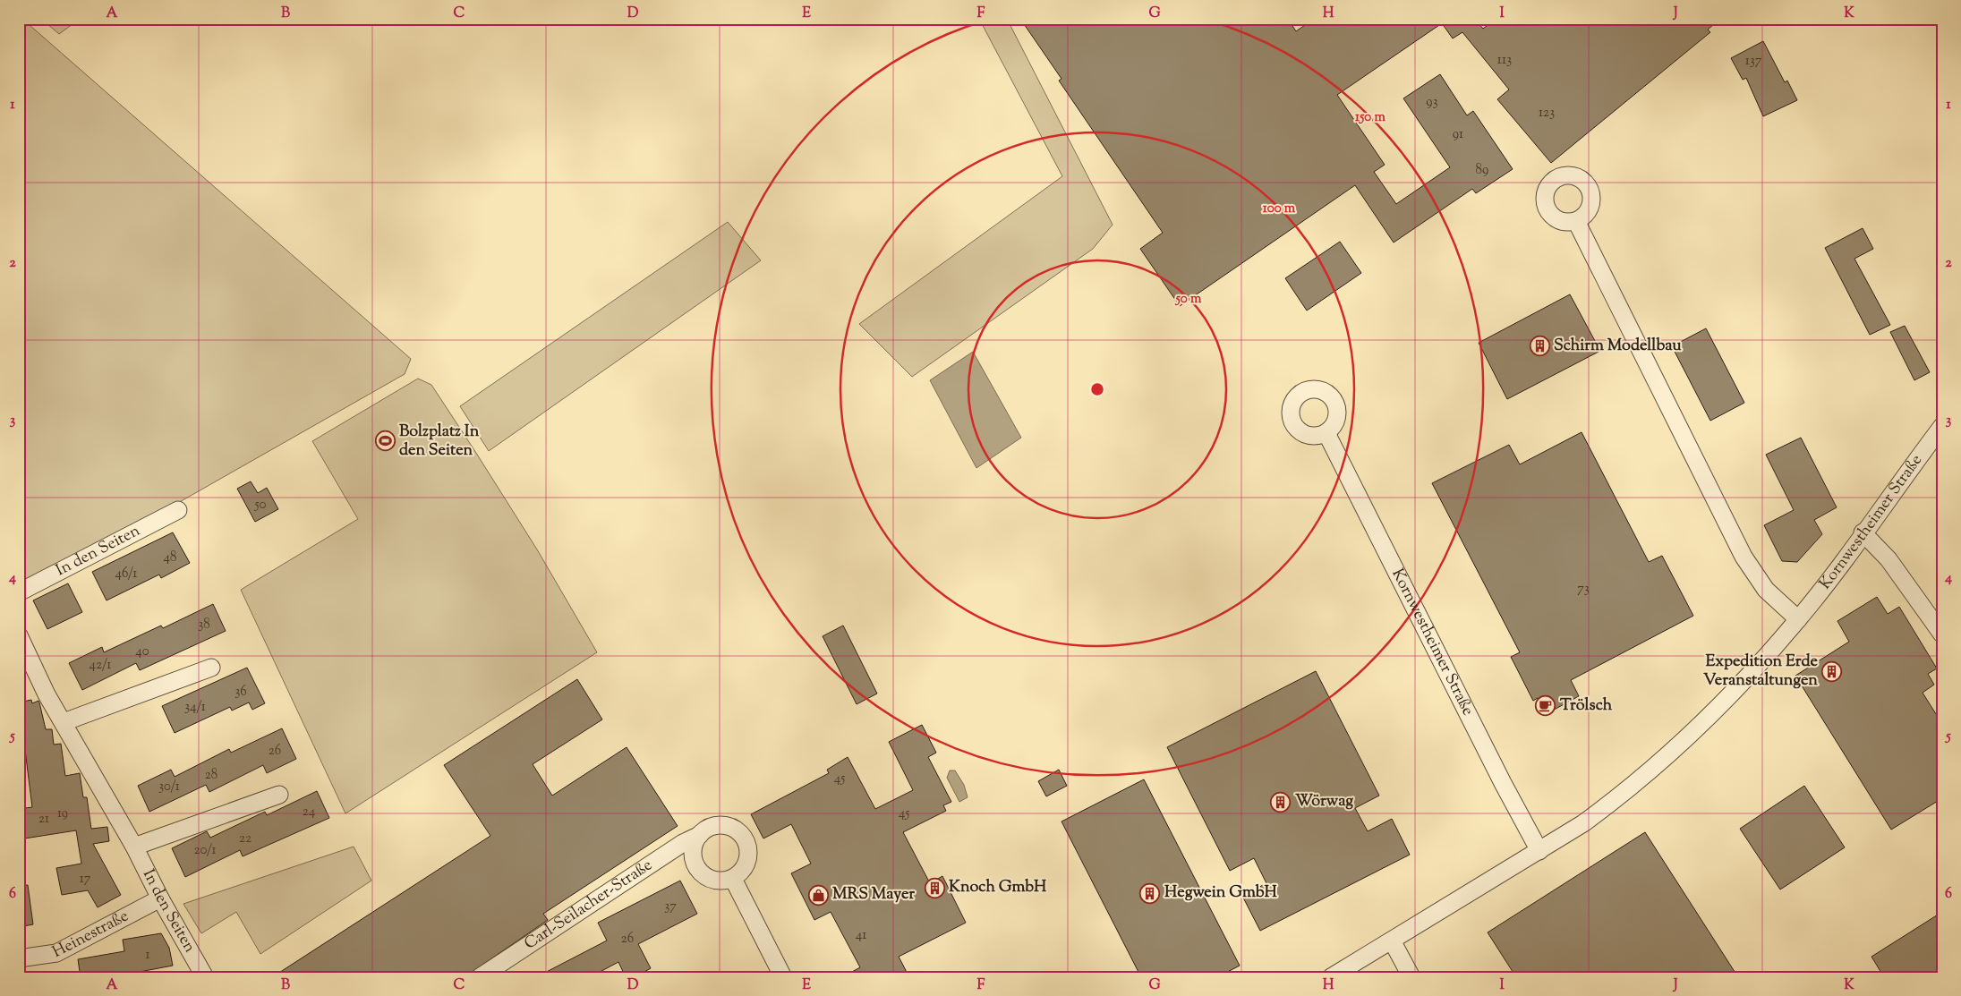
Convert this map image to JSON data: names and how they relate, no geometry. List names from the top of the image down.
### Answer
{
  "streets": {
    "street": [
      "Kornwestheimer Straße",
      "In den Seiten",
      "Carl-Seilacher-Straße",
      "Heinestraße"
    ]
  },
  "crossings": [
    ["In den Seiten", "Heinestraße"]
  ],
  "places": {
    "building": [
      "Schirm Modellbau",
      "Expedition Erde Veranstaltungen",
      "Wörwag",
      "Knoch GmbH",
      "Hegwein GmbH"
    ],
    "sports": ["Bolzplatz In den Seiten"],
    "cafe": ["Trölsch"],
    "shop": ["MRS Mayer"]
  },
  "house_numbers": [
    "113",
    "137",
    "93",
    "123",
    "91",
    "89",
    "50",
    "48",
    "46/1",
    "73",
    "38",
    "40",
    "42/1",
    "36",
    "34/1",
    "26",
    "28",
    "45",
    "30/1",
    "24",
    "19",
    "45",
    "21",
    "22",
    "20/1",
    "17",
    "37",
    "41",
    "26",
    "1"
  ],
  "grid": {
    "columns": [
      "A",
      "B",
      "C",
      "D",
      "E",
      "F",
      "G",
      "H",
      "I",
      "J",
      "K"
    ],
    "rows": [
      "1",
      "2",
      "3",
      "4",
      "5",
      "6"
    ]
  },
  "rings": ["150 m", "100 m", "50 m"]
}
